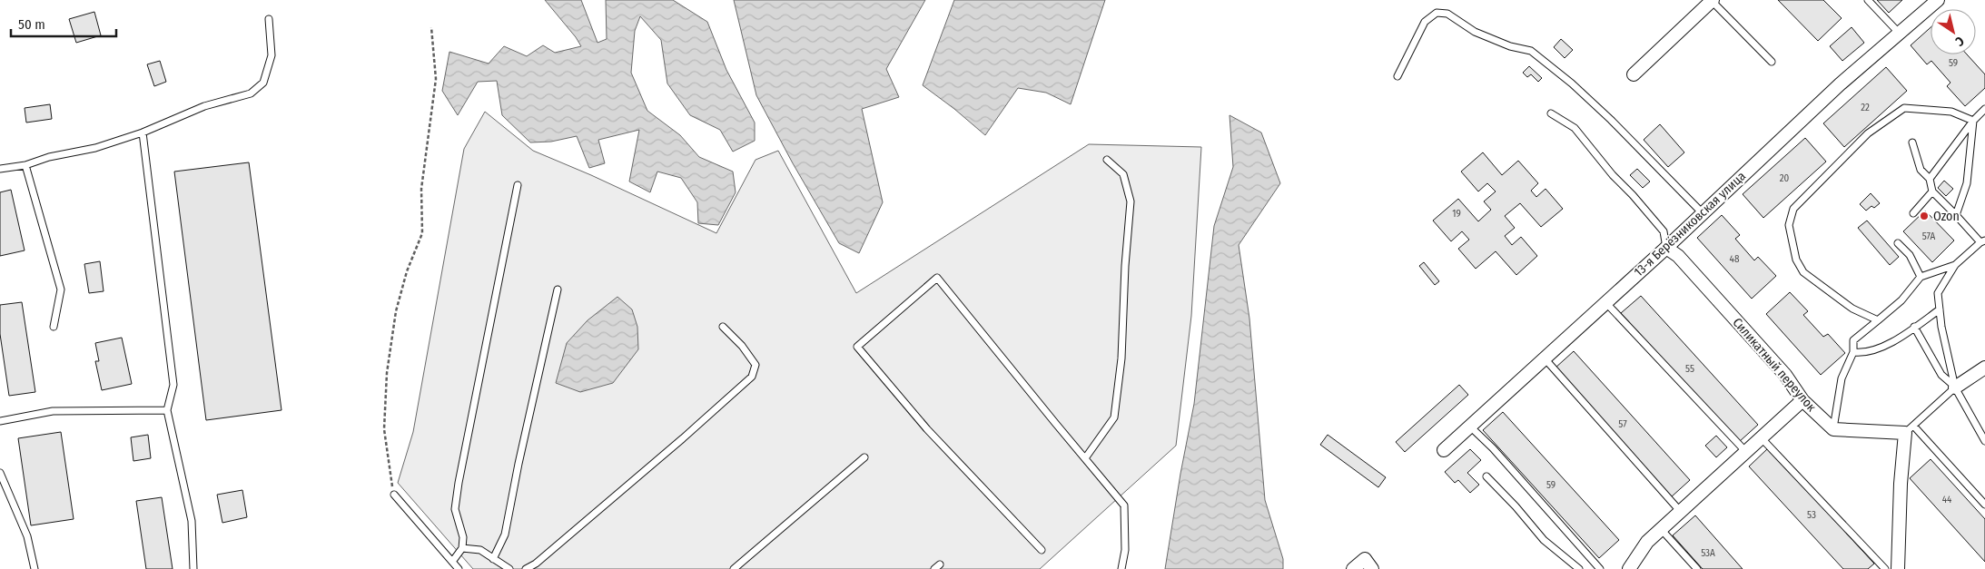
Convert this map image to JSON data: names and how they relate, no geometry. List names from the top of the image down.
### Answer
{
  "streets": {
    "street": ["13-я Берёзниковская улица", "Силикатный переулок"]
  },
  "crossings": [
    ["13-я Берёзниковская улица", "Силикатный переулок"]
  ],
  "places": ["Ozon"],
  "house_numbers": [
    "59",
    "22",
    "20",
    "19",
    "57А",
    "48",
    "55",
    "57",
    "59",
    "44",
    "53",
    "53А"
  ],
  "scale_bar": "50 m",
  "north": "bottom right"
}
